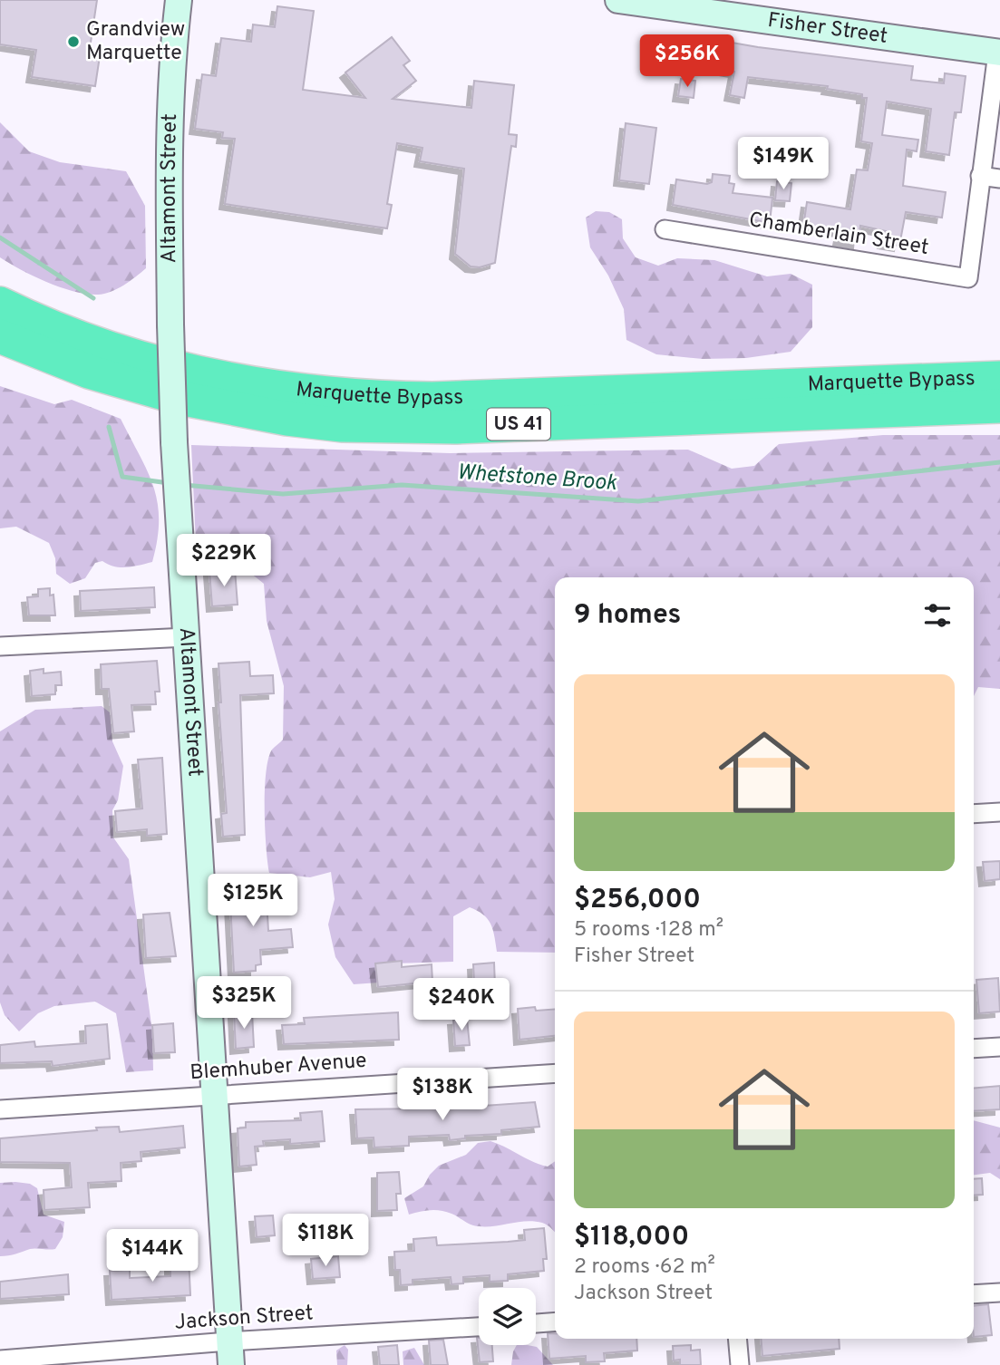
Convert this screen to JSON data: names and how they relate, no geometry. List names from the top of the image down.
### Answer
{
  "streets": {
    "highway": ["Marquette Bypass", "US 41"],
    "street": [
      "Fisher Street",
      "Altamont Street",
      "Chamberlain Street",
      "Blemhuber Avenue",
      "Jackson Street"
    ]
  },
  "crossings": [
    ["Altamont Street", "Blemhuber Avenue"],
    ["Altamont Street", "Jackson Street"]
  ],
  "water": ["Whetstone Brook"],
  "places": ["Grandview Marquette"],
  "page": {
    "price": [
      "$256K",
      "$149K",
      "$229K",
      "$125K",
      "$325K",
      "$240K",
      "$138K",
      "$118K",
      "$144K"
    ],
    "heading": "9 homes",
    "list": [
      {
        "name": "$256,000",
        "note": "5 rooms · 128 m² · Fisher Street"
      },
      {
        "name": "$118,000",
        "note": "2 rooms · 62 m² · Jackson Street"
      }
    ]
  }
}
